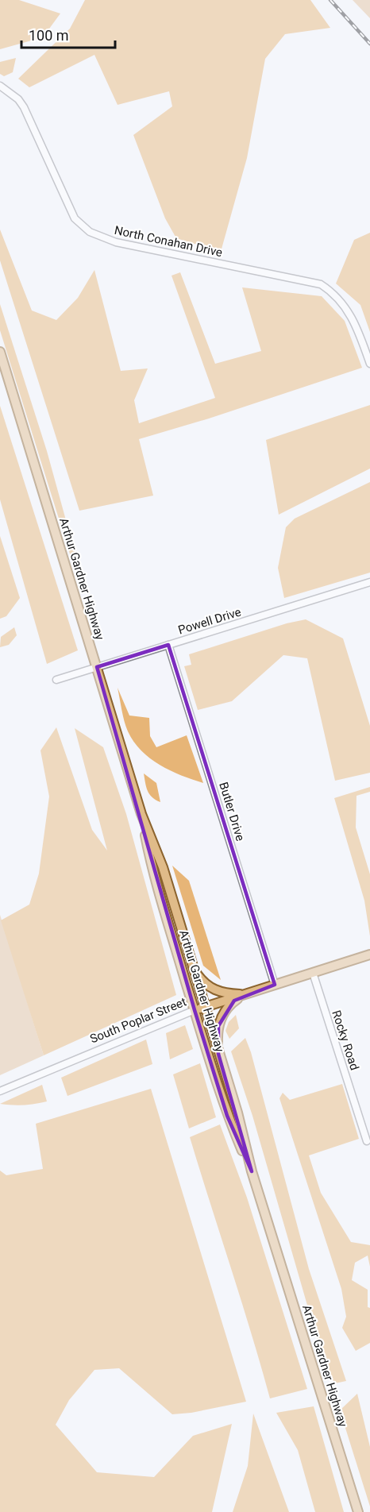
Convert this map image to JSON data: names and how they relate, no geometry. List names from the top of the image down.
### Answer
{
  "streets": {
    "main road": ["Arthur Gardner Highway", "South Poplar Street"],
    "street": [
      "North Conahan Drive",
      "Powell Drive",
      "Butler Drive",
      "Rocky Road"
    ]
  },
  "crossings": [
    ["Arthur Gardner Highway", "Powell Drive"],
    ["Arthur Gardner Highway", "South Poplar Street"],
    ["Powell Drive", "Butler Drive"],
    ["Butler Drive", "South Poplar Street"],
    ["South Poplar Street", "Rocky Road"]
  ],
  "scale_bar": "100 m"
}
